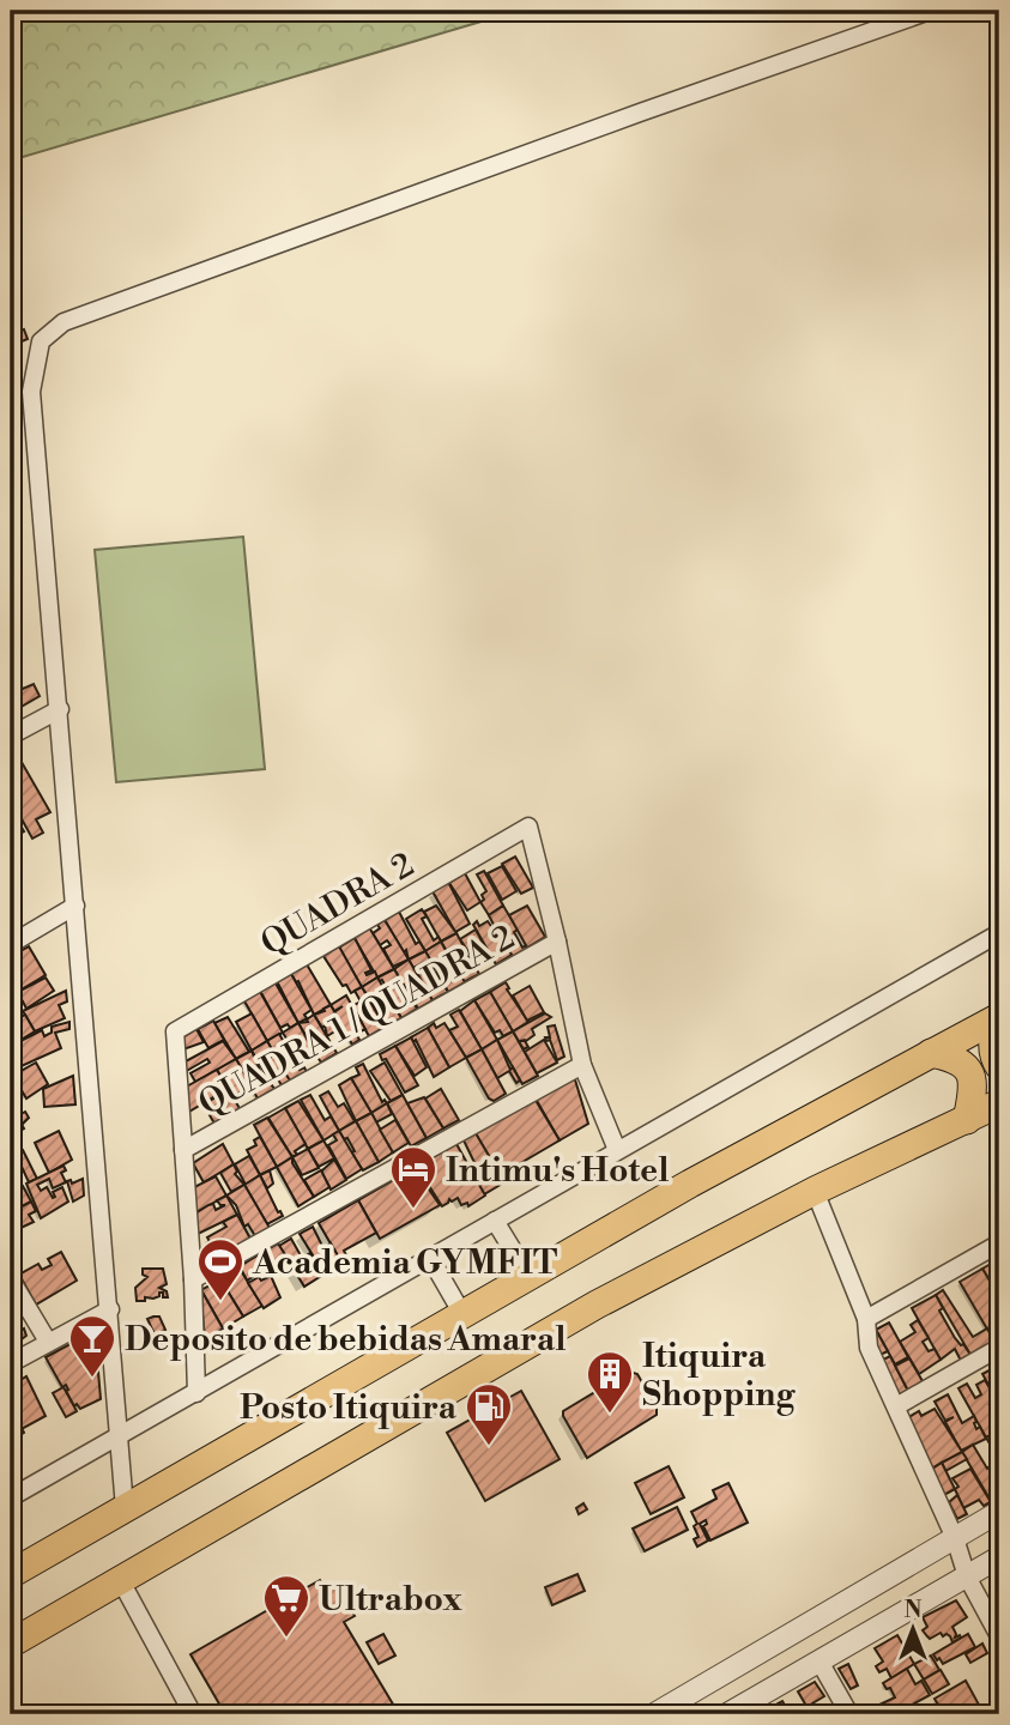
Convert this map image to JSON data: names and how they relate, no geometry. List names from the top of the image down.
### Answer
{
  "streets": {
    "street": ["QUADRA 2", "QUADRA 1 / QUADRA 2"]
  },
  "crossings": [
    ["QUADRA 2", "QUADRA 1 / QUADRA 2"]
  ],
  "places": {
    "hotel": ["Intimu's Hotel"],
    "sports": ["Academia GYMFIT"],
    "bar": ["Deposito de bebidas Amaral"],
    "building": ["Itiquira Shopping"],
    "fuel station": ["Posto Itiquira"],
    "supermarket": ["Ultrabox"]
  },
  "north": "top"
}
